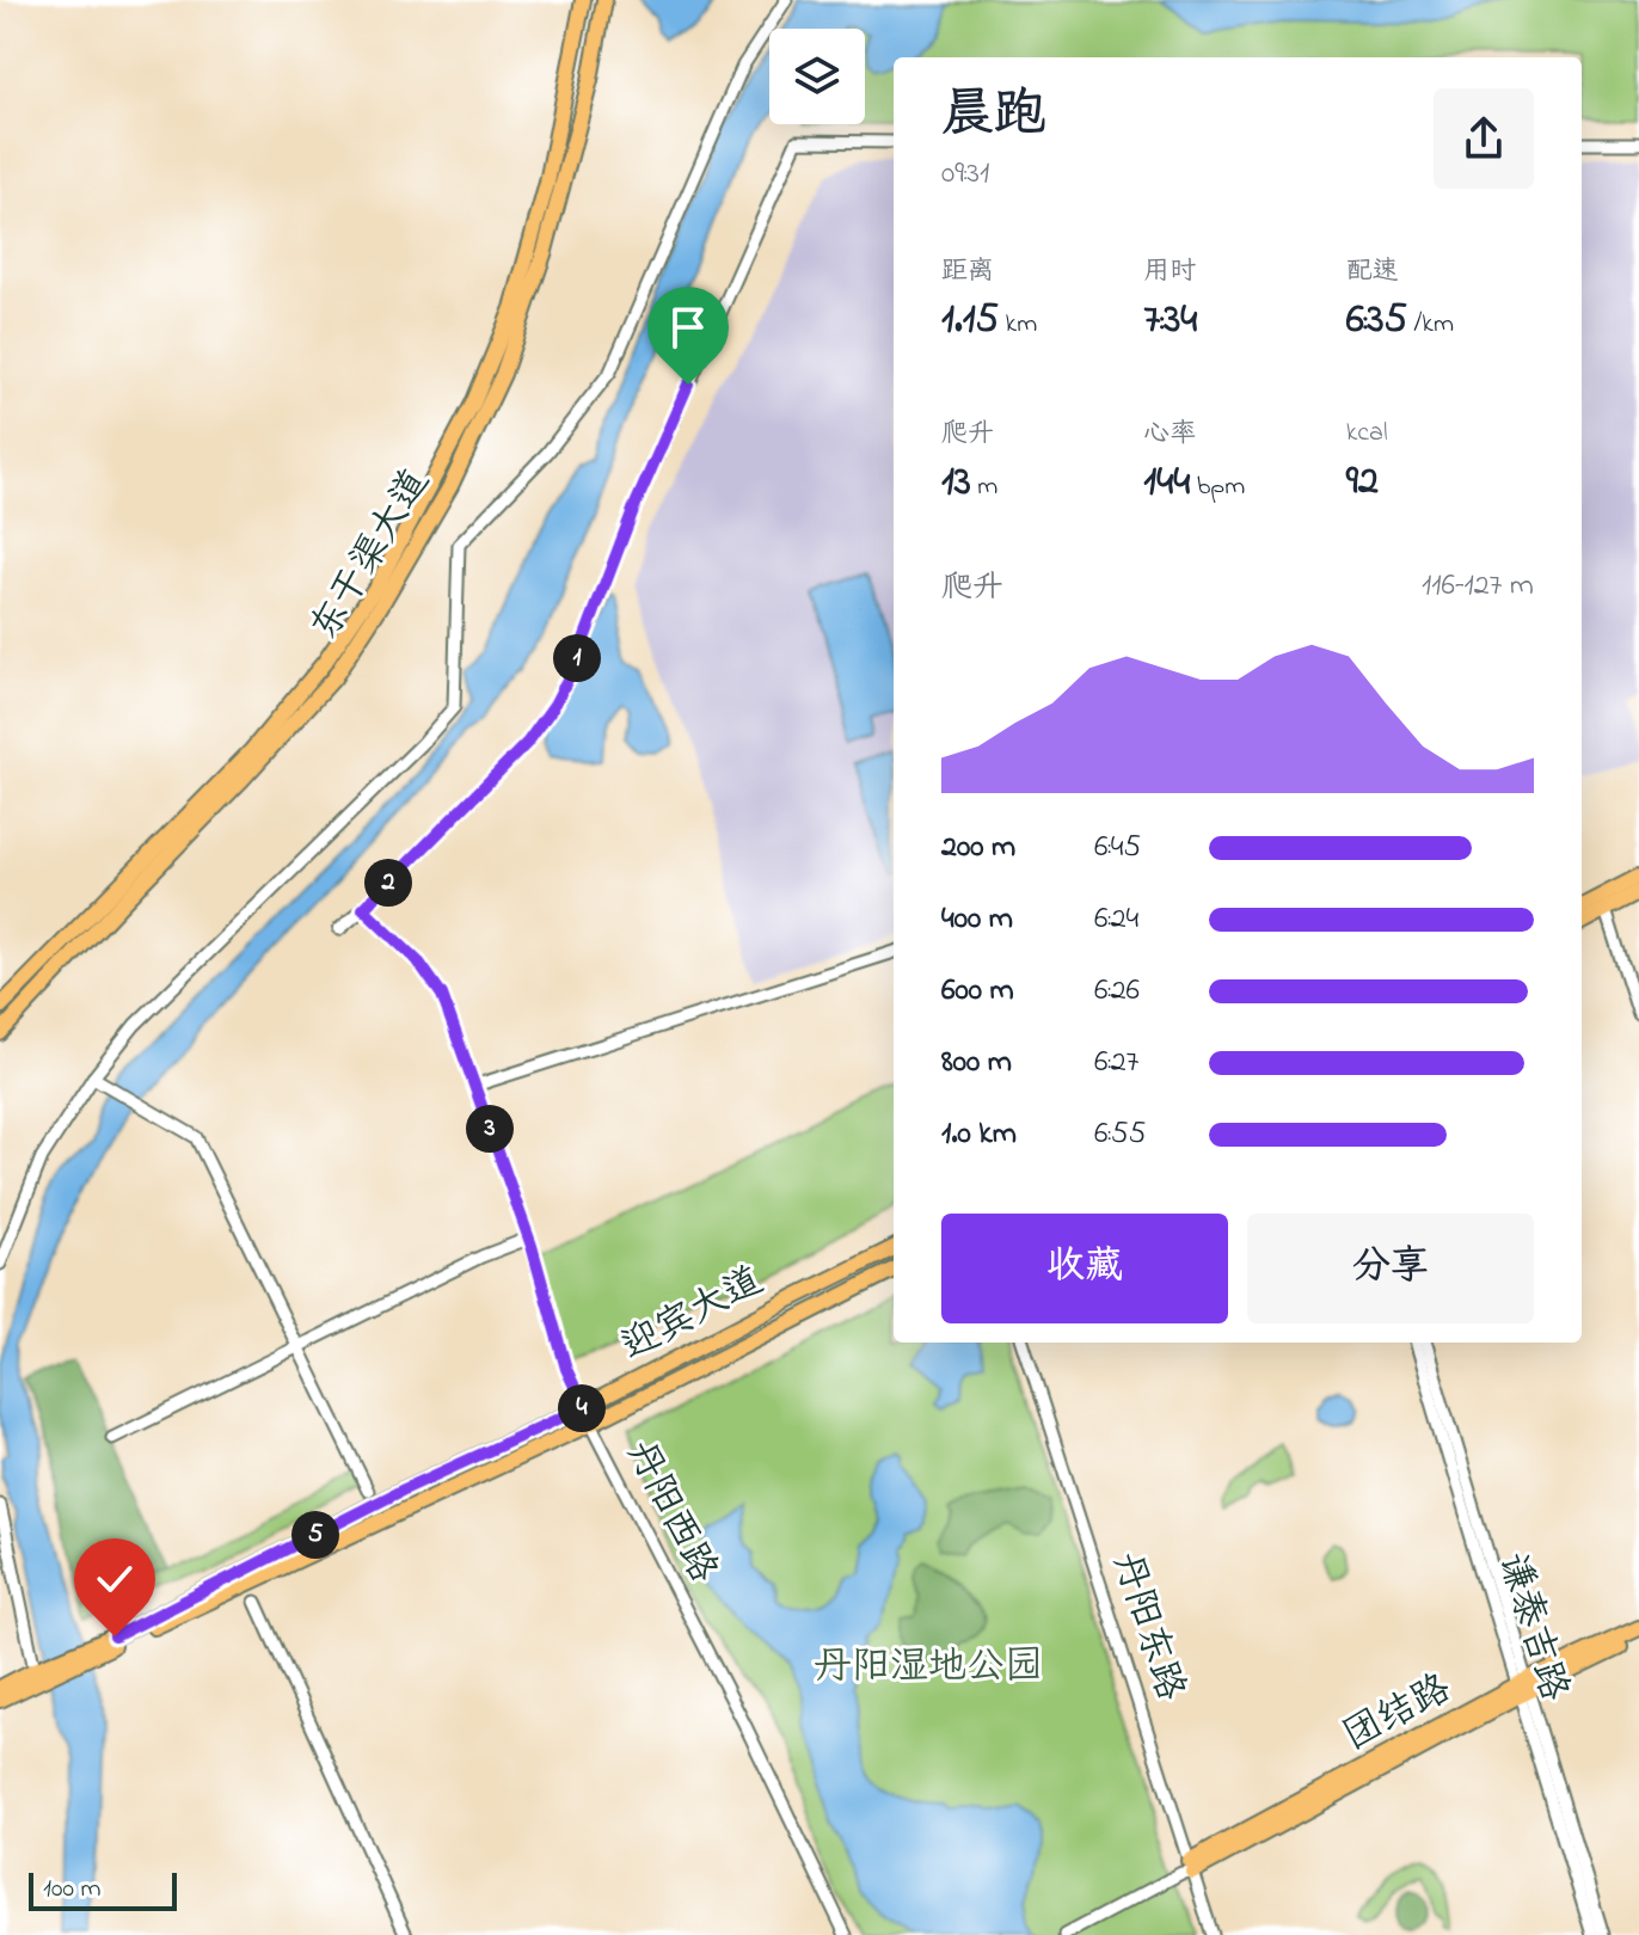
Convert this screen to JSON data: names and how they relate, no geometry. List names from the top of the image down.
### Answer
{
  "streets": {
    "main road": ["东干渠大道", "迎宾大道", "团结路"],
    "street": ["丹阳西路", "丹阳东路", "谦泰吉路"]
  },
  "crossings": [
    ["迎宾大道", "丹阳西路"],
    ["丹阳东路", "团结路"],
    ["谦泰吉路", "团结路"]
  ],
  "parks": ["丹阳湿地公园"],
  "scale_bar": "100 m",
  "page": {
    "heading": ["晨跑", "09:31"],
    "stats": [
      ["距离", "1.15 km"],
      ["用时", "7:34"],
      ["配速", "6:35 /km"],
      ["爬升", "13 m"],
      ["心率", "144 bpm"],
      ["kcal", "92"]
    ],
    "chart": ["爬升", "116–127 m"],
    "pins": [
      "1",
      "2",
      "3",
      "4",
      "5"
    ],
    "list": [
      {
        "name": "200 m",
        "note": "6:45"
      },
      {
        "name": "400 m",
        "note": "6:24"
      },
      {
        "name": "600 m",
        "note": "6:26"
      },
      {
        "name": "800 m",
        "note": "6:27"
      },
      {
        "name": "1.0 km",
        "note": "6:55"
      }
    ],
    "buttons": ["收藏", "分享"],
    "scale": "100 m"
  }
}
